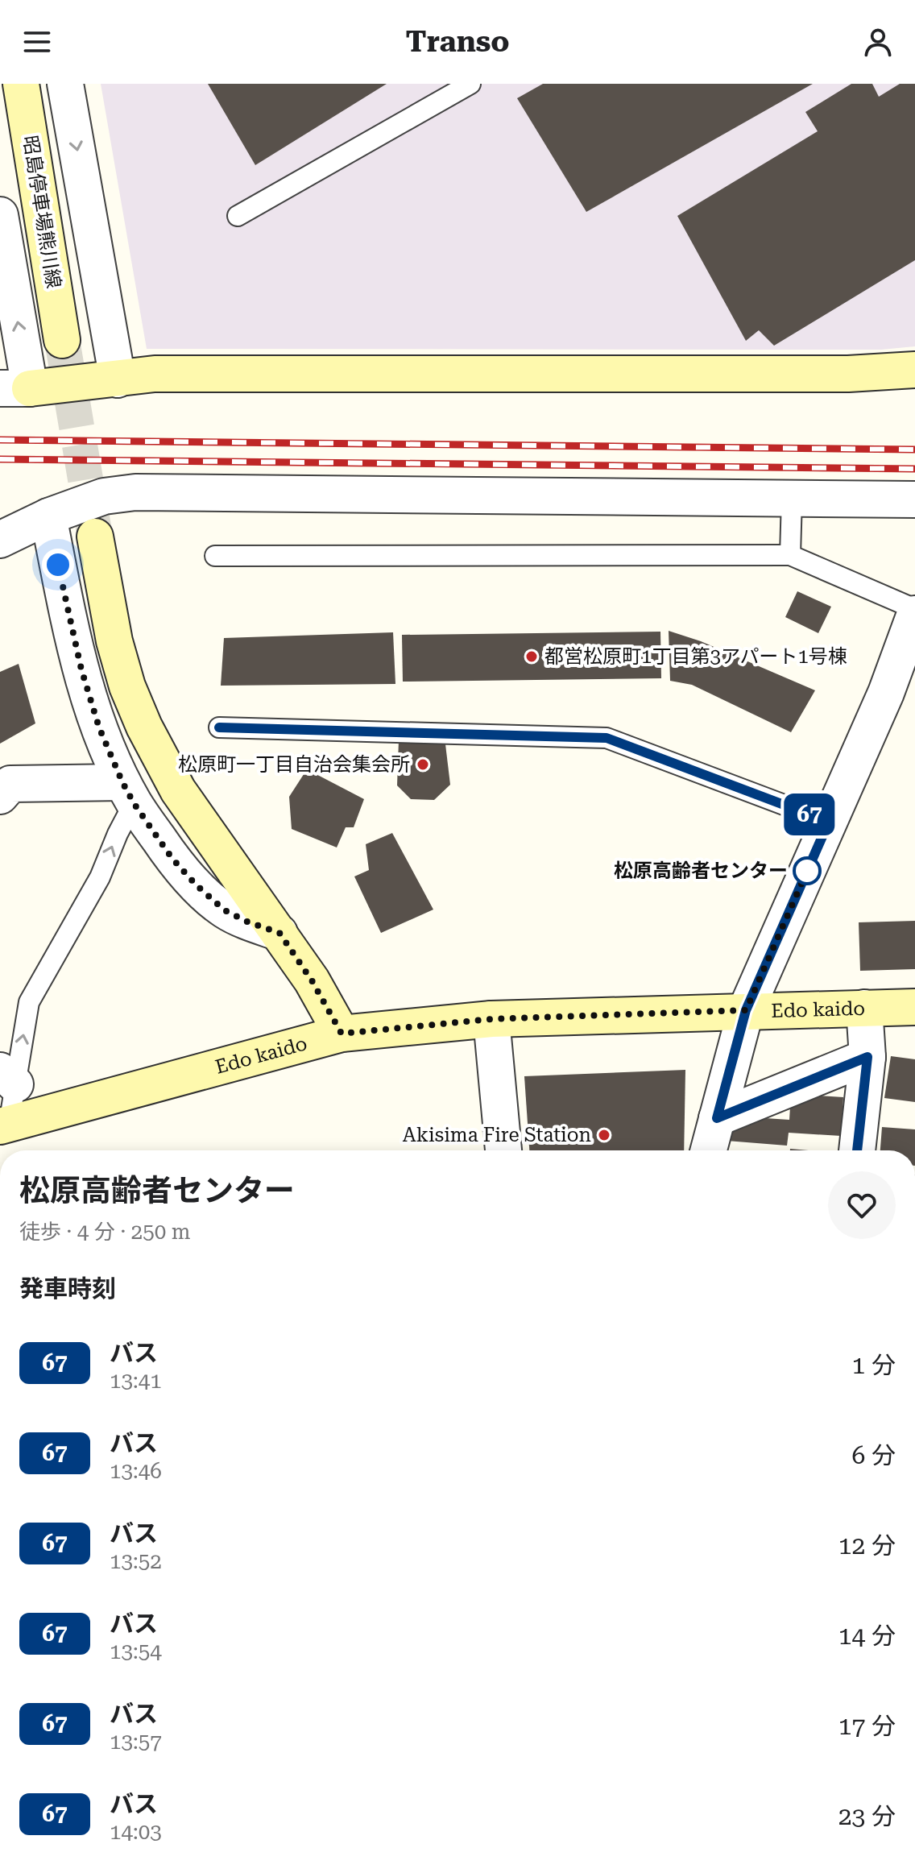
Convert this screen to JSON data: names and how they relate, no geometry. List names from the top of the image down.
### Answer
{
  "streets": {
    "main road": ["昭島停車場熊川線", "Edo kaido"]
  },
  "places": [
    "都営松原町1丁目第3アパート1号棟",
    "松原町一丁目自治会集会所",
    "松原高齢者センター",
    "Akisima Fire Station"
  ],
  "lines": ["bus line 67"],
  "page": {
    "header": "Transo",
    "on_map": "67",
    "heading": [
      ["松原高齢者センター", "徒歩 · 4 分 · 250 m"],
      "発車時刻"
    ],
    "list": [
      {
        "mark": "67",
        "name": "バス",
        "note": "13:41",
        "value": "1 分"
      },
      {
        "mark": "67",
        "name": "バス",
        "note": "13:46",
        "value": "6 分"
      },
      {
        "mark": "67",
        "name": "バス",
        "note": "13:52",
        "value": "12 分"
      },
      {
        "mark": "67",
        "name": "バス",
        "note": "13:54",
        "value": "14 分"
      },
      {
        "mark": "67",
        "name": "バス",
        "note": "13:57",
        "value": "17 分"
      },
      {
        "mark": "67",
        "name": "バス",
        "note": "14:03",
        "value": "23 分"
      }
    ]
  }
}
